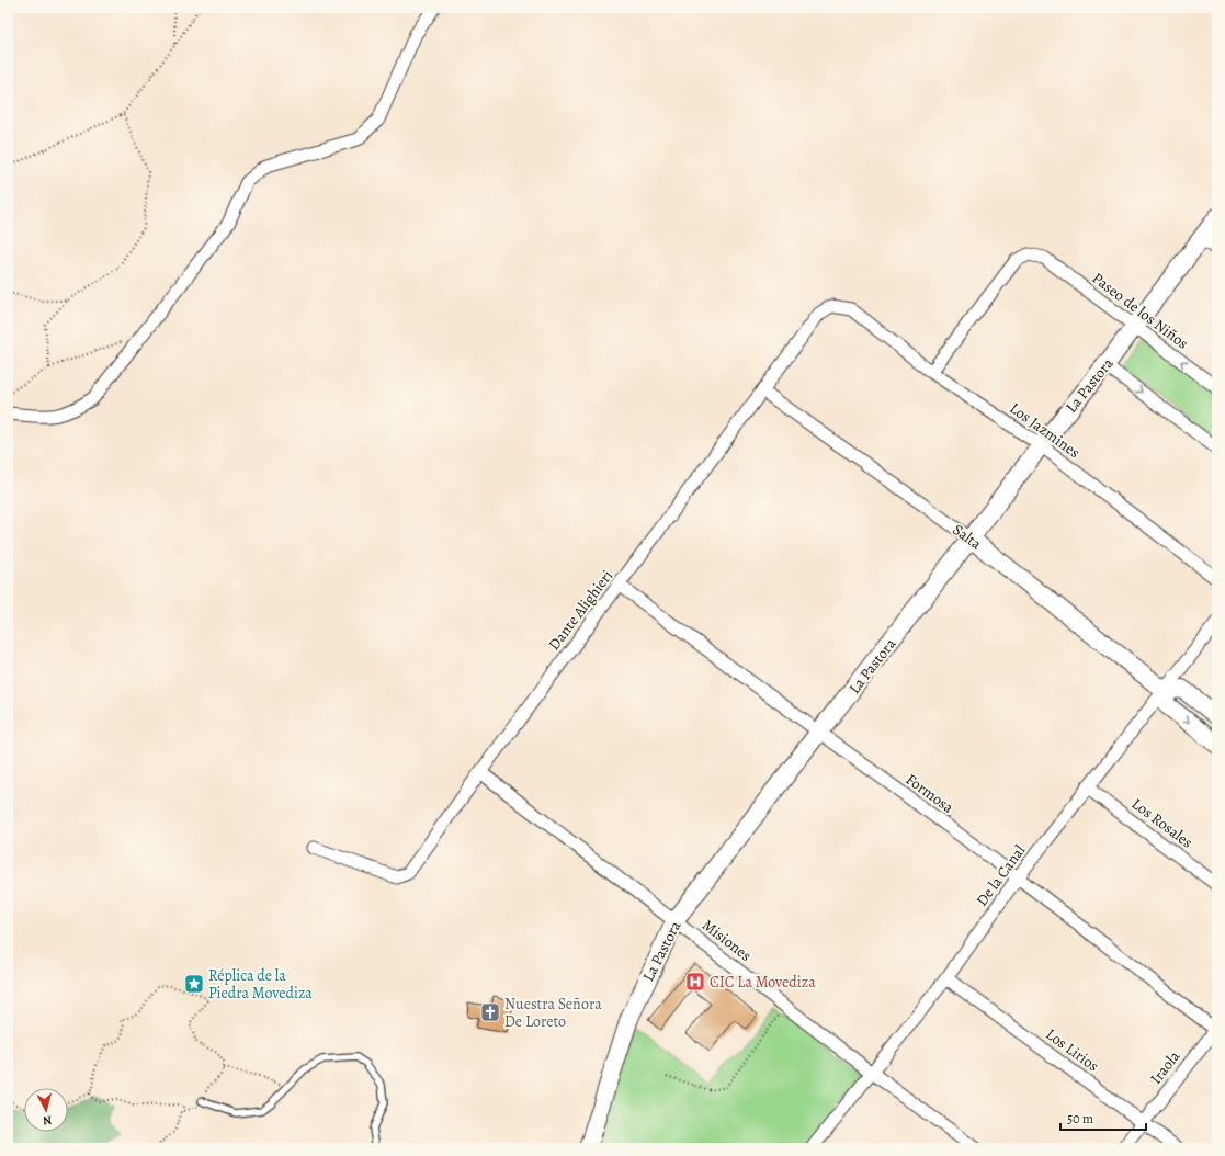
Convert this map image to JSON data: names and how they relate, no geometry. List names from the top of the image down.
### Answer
{
  "streets": {
    "street": [
      "Paseo de los Niños",
      "La Pastora",
      "Los Jazmines",
      "Salta",
      "Dante Alighieri",
      "Formosa",
      "Los Rosales",
      "De la Canal",
      "Misiones",
      "Los Lirios",
      "Iraola"
    ]
  },
  "crossings": [
    ["Paseo de los Niños", "La Pastora"],
    ["Paseo de los Niños", "Los Jazmines"],
    ["La Pastora", "Los Jazmines"],
    ["La Pastora", "Salta"],
    ["La Pastora", "Formosa"],
    ["La Pastora", "Misiones"],
    ["Los Jazmines", "Dante Alighieri"],
    ["Salta", "Dante Alighieri"],
    ["Salta", "De la Canal"],
    ["Dante Alighieri", "Formosa"],
    ["Dante Alighieri", "Misiones"],
    ["Formosa", "De la Canal"],
    ["Formosa", "Iraola"],
    ["Los Rosales", "De la Canal"],
    ["De la Canal", "Misiones"],
    ["De la Canal", "Los Lirios"],
    ["Los Lirios", "Iraola"]
  ],
  "places": {
    "hospital": ["CIC La Movediza"],
    "place": ["Réplica de la Piedra Movediza"],
    "church": ["Nuestra Señora De Loreto"]
  },
  "scale_bar": "50 m",
  "north": "bottom"
}
